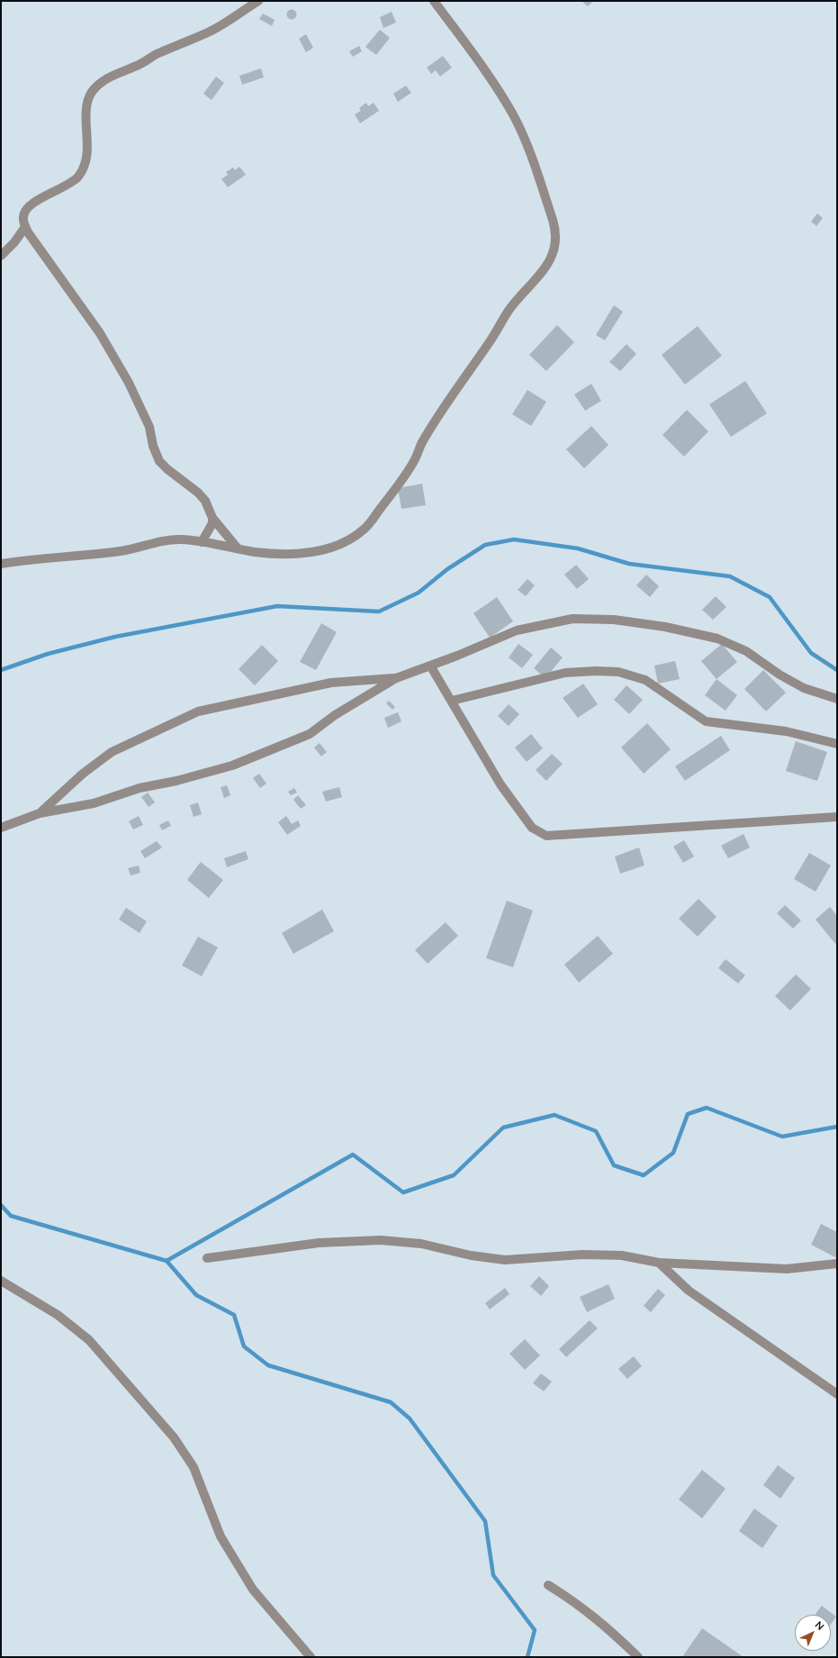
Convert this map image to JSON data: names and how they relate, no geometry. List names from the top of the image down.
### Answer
{
  "north": "top right"
}
